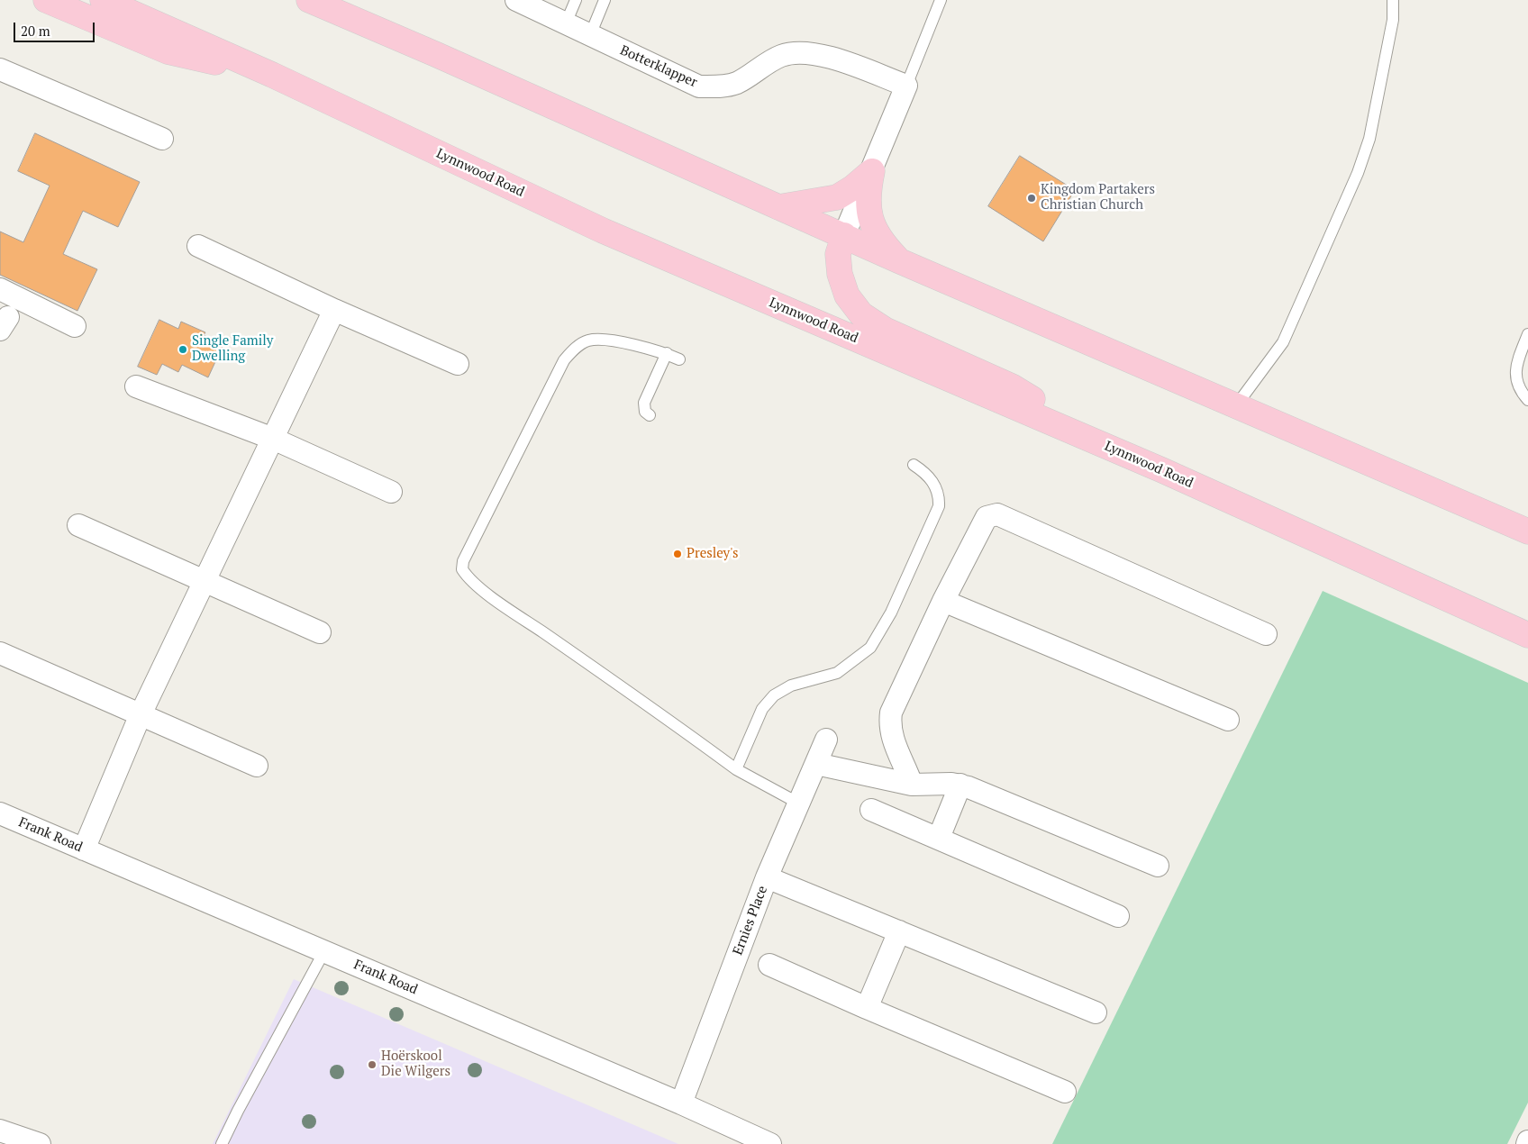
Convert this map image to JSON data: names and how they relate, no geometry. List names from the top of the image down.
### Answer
{
  "streets": {
    "main road": ["Lynnwood Road"],
    "street": ["Botterklapper", "Frank Road", "Ernies Place"]
  },
  "crossings": [
    ["Frank Road", "Ernies Place"]
  ],
  "places": [
    "Kingdom Partakers Christian Church",
    "Single Family Dwelling",
    "Presley's",
    "Hoërskool Die Wilgers"
  ],
  "scale_bar": "20 m"
}
